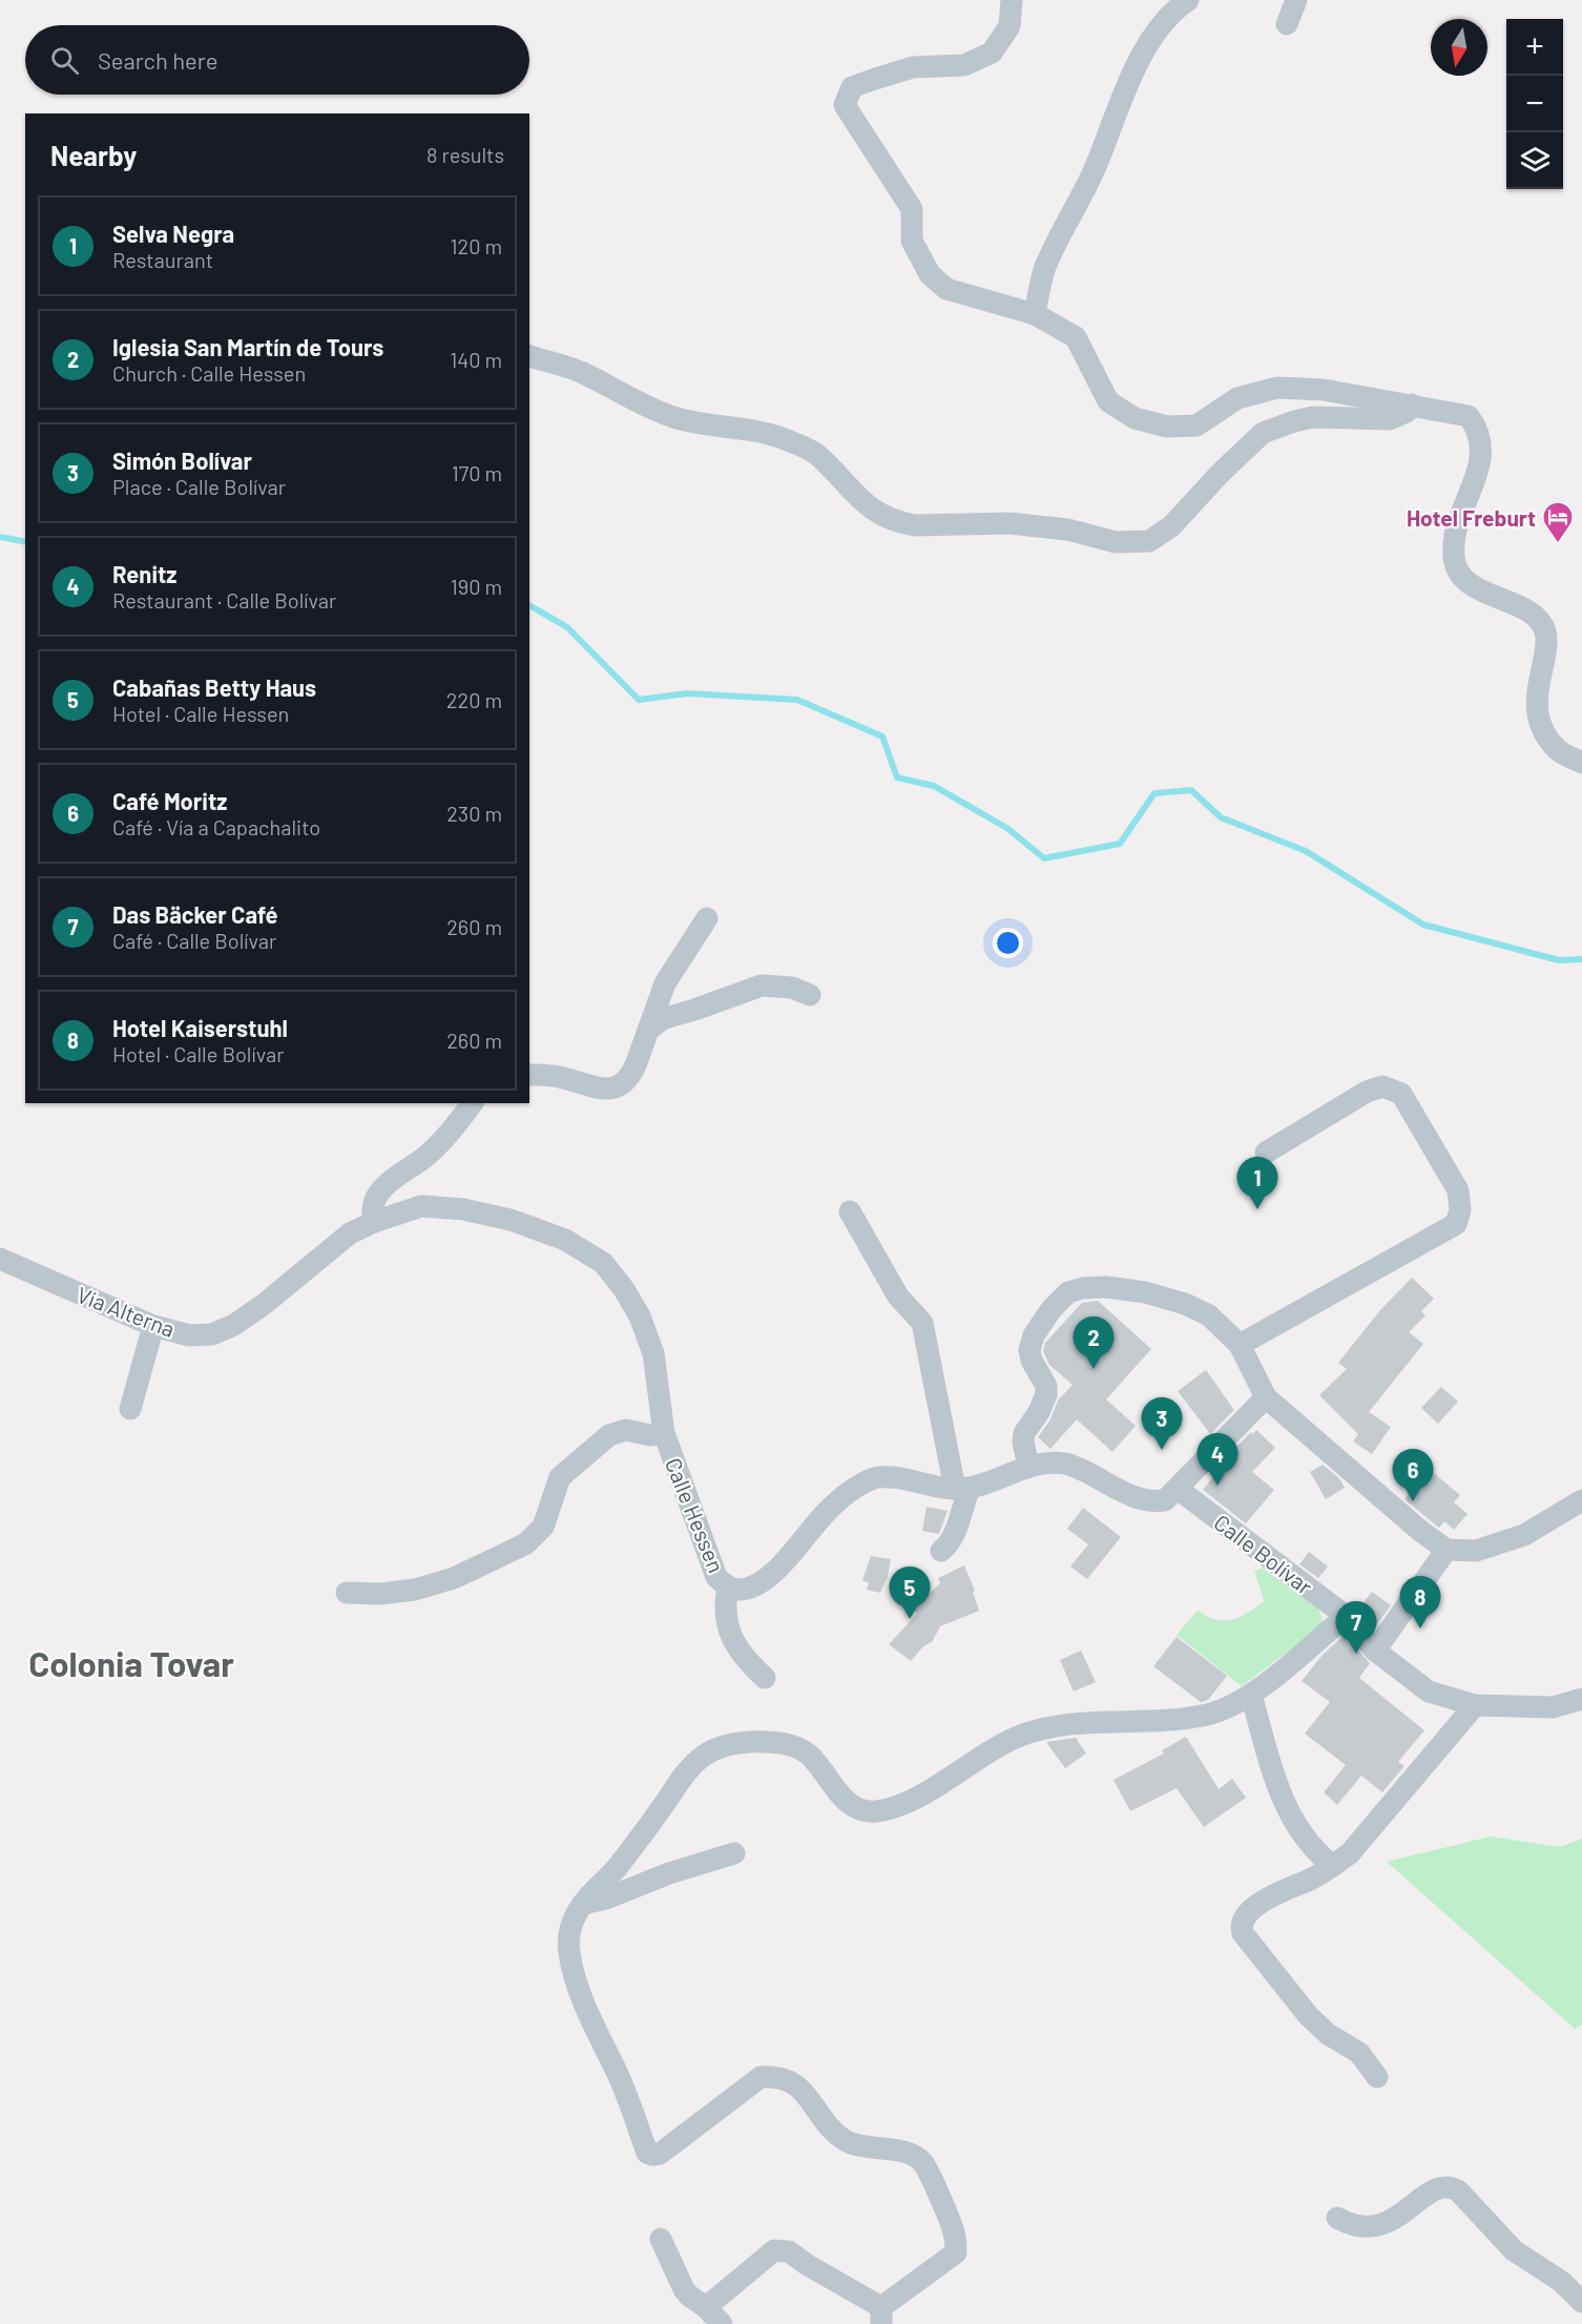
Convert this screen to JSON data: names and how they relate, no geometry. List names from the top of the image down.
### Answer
{
  "streets": {
    "street": ["Vía Alterna", "Calle Hessen", "Calle Bolívar"]
  },
  "crossings": [
    ["Vía Alterna", "Calle Hessen"],
    ["Calle Hessen", "Calle Bolívar"]
  ],
  "districts": ["Colonia Tovar"],
  "places": {
    "hotel": ["Hotel Freburt"]
  },
  "north": "bottom",
  "page": {
    "map_buttons": ["+", "−"],
    "search": "Search here",
    "heading": ["Nearby", "8 results"],
    "list": [
      {
        "mark": "1",
        "name": "Selva Negra",
        "note": "Restaurant",
        "value": "120 m"
      },
      {
        "mark": "2",
        "name": "Iglesia San Martín de Tours",
        "note": "Church · Calle Hessen",
        "value": "140 m"
      },
      {
        "mark": "3",
        "name": "Simón Bolívar",
        "note": "Place · Calle Bolívar",
        "value": "170 m"
      },
      {
        "mark": "4",
        "name": "Renitz",
        "note": "Restaurant · Calle Bolívar",
        "value": "190 m"
      },
      {
        "mark": "5",
        "name": "Cabañas Betty Haus",
        "note": "Hotel · Calle Hessen",
        "value": "220 m"
      },
      {
        "mark": "6",
        "name": "Café Moritz",
        "note": "Café · Vía a Capachalito",
        "value": "230 m"
      },
      {
        "mark": "7",
        "name": "Das Bäcker Café",
        "note": "Café · Calle Bolívar",
        "value": "260 m"
      },
      {
        "mark": "8",
        "name": "Hotel Kaiserstuhl",
        "note": "Hotel · Calle Bolívar",
        "value": "260 m"
      }
    ],
    "pins": [
      "1",
      "2",
      "3",
      "4",
      "6",
      "5",
      "8",
      "7"
    ]
  }
}
